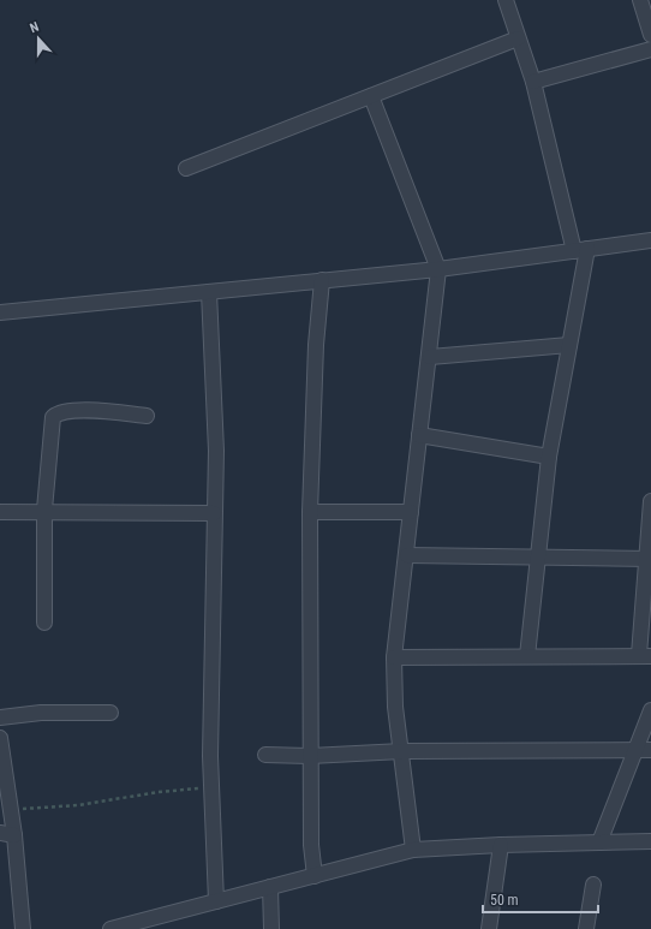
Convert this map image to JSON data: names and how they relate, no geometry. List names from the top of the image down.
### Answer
{
  "scale_bar": "50 m",
  "north": "top"
}
